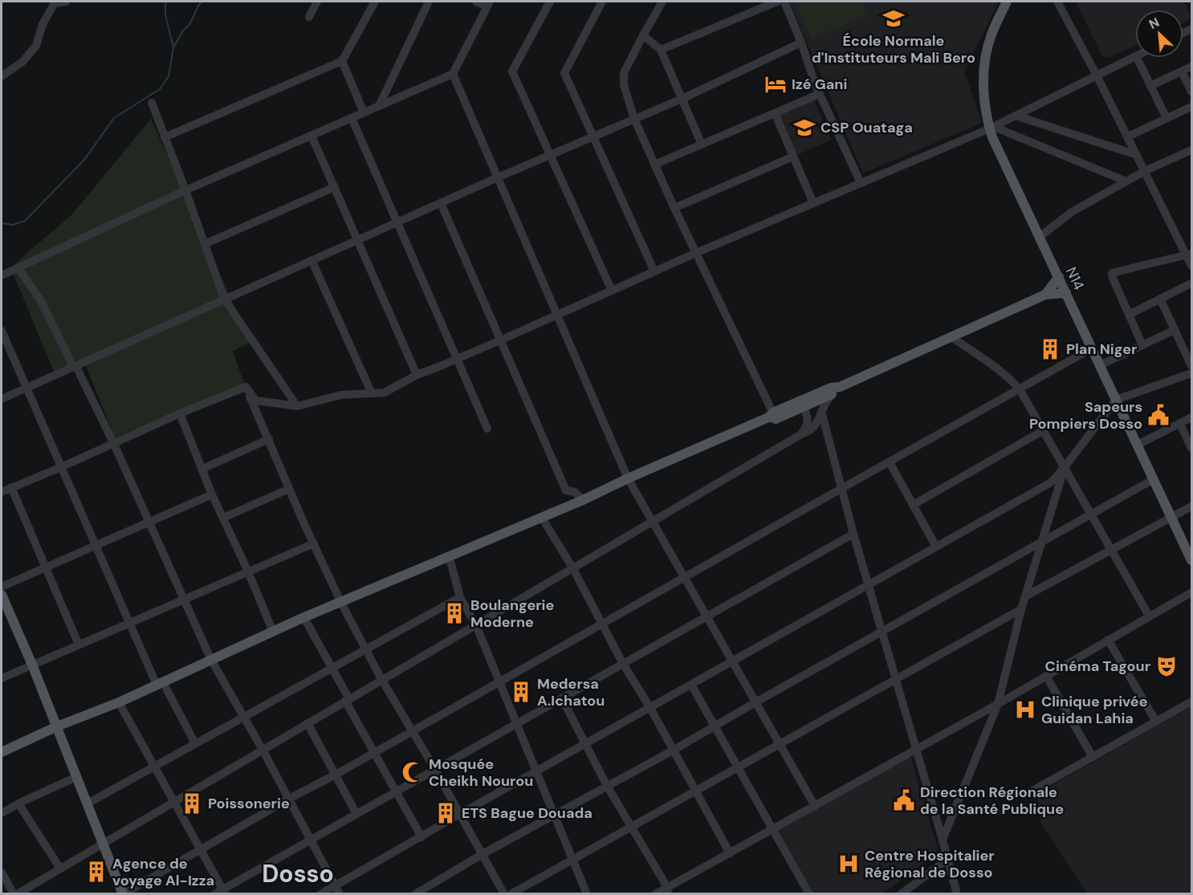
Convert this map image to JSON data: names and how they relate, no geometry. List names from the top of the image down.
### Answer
{
  "streets": {
    "main road": ["N14"]
  },
  "districts": ["Dosso"],
  "places": {
    "school or university": ["École Normale d'Instituteurs Mali Bero", "CSP Ouataga"],
    "hotel": ["Izé Gani"],
    "building": [
      "Plan Niger",
      "Boulangerie Moderne",
      "Medersa A.Ichatou",
      "Poissonerie",
      "ETS Bague Douada",
      "Agence de voyage Al-Izza"
    ],
    "public building": ["Sapeurs Pompiers Dosso", "Direction Régionale de la Santé Publique"],
    "theatre": ["Cinéma Tagour"],
    "hospital": ["Clinique privée Guidan Lahia", "Centre Hospitalier Régional de Dosso"],
    "mosque": ["Mosquée Cheikh Nourou"]
  },
  "north": "top left"
}
